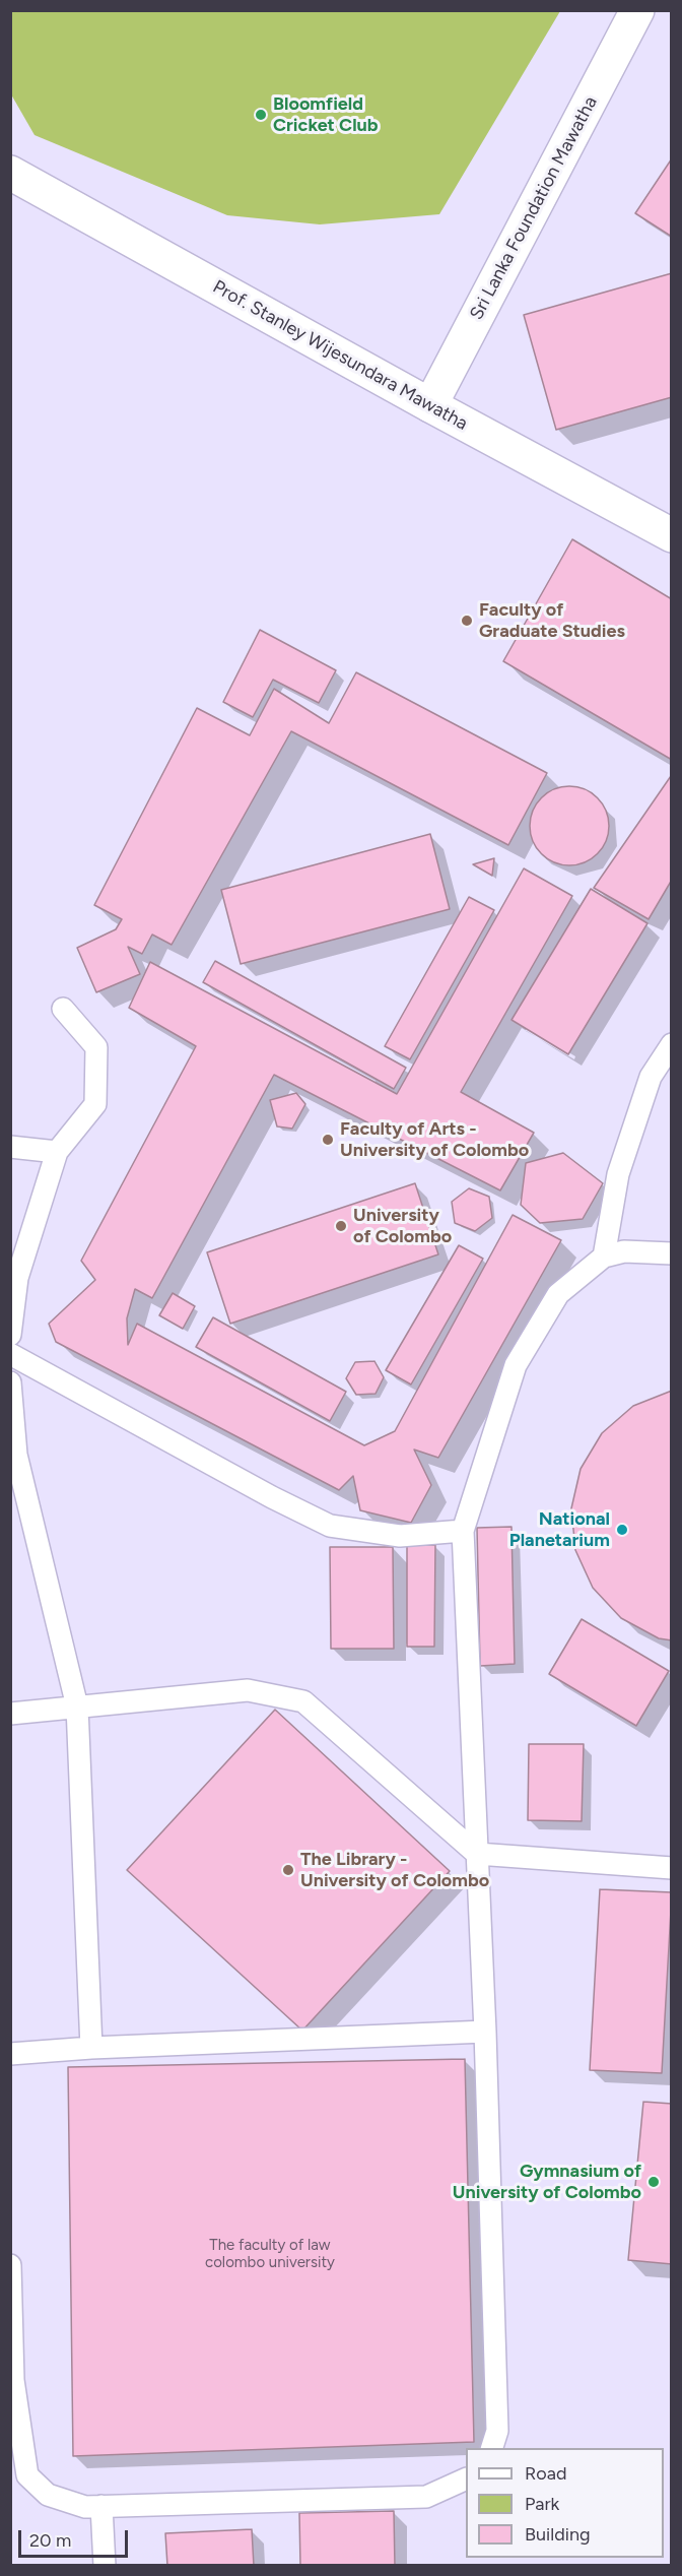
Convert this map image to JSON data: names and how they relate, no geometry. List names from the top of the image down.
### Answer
{
  "streets": {
    "main road": ["Sri Lanka Foundation Mawatha", "Prof. Stanley Wijesundara Mawatha"]
  },
  "crossings": [
    ["Sri Lanka Foundation Mawatha", "Prof. Stanley Wijesundara Mawatha"]
  ],
  "places": [
    "Bloomfield Cricket Club",
    "Faculty of Graduate Studies",
    "Faculty of Arts - University of Colombo",
    "University of Colombo",
    "National Planetarium",
    "The Library - University of Colombo",
    "Gymnasium of University of Colombo"
  ],
  "house_numbers": ["The faculty of law colombo university"],
  "legend": ["Road", "Park", "Building"],
  "scale_bar": "20 m"
}
